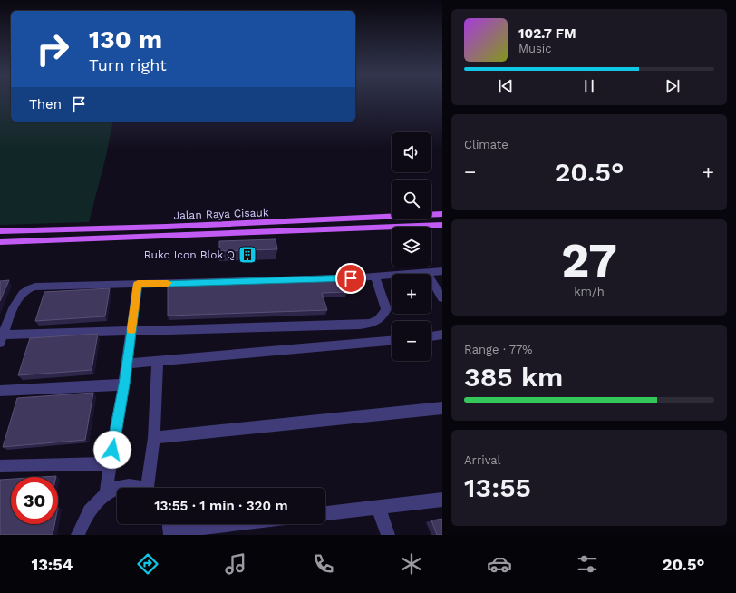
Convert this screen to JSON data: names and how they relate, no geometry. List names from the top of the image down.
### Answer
{
  "streets": {
    "main road": ["Jalan Raya Cisauk"]
  },
  "places": {
    "building": ["Ruko Icon Blok Q"]
  },
  "page": {
    "turn": ["130 m", "Turn right"],
    "song": ["102.7 FM", "Music"],
    "then": "Then",
    "tile": [
      "Climate",
      ["27", "km/h"],
      ["Range · 77%", "385 km"],
      ["Arrival", "13:55"]
    ],
    "map_buttons": ["+", "−"],
    "heat": ["−", "20.5°", "+"],
    "limit": "30",
    "trip": "13:55 · 1 min · 320 m",
    "tabs": ["13:54", "20.5°"]
  }
}
